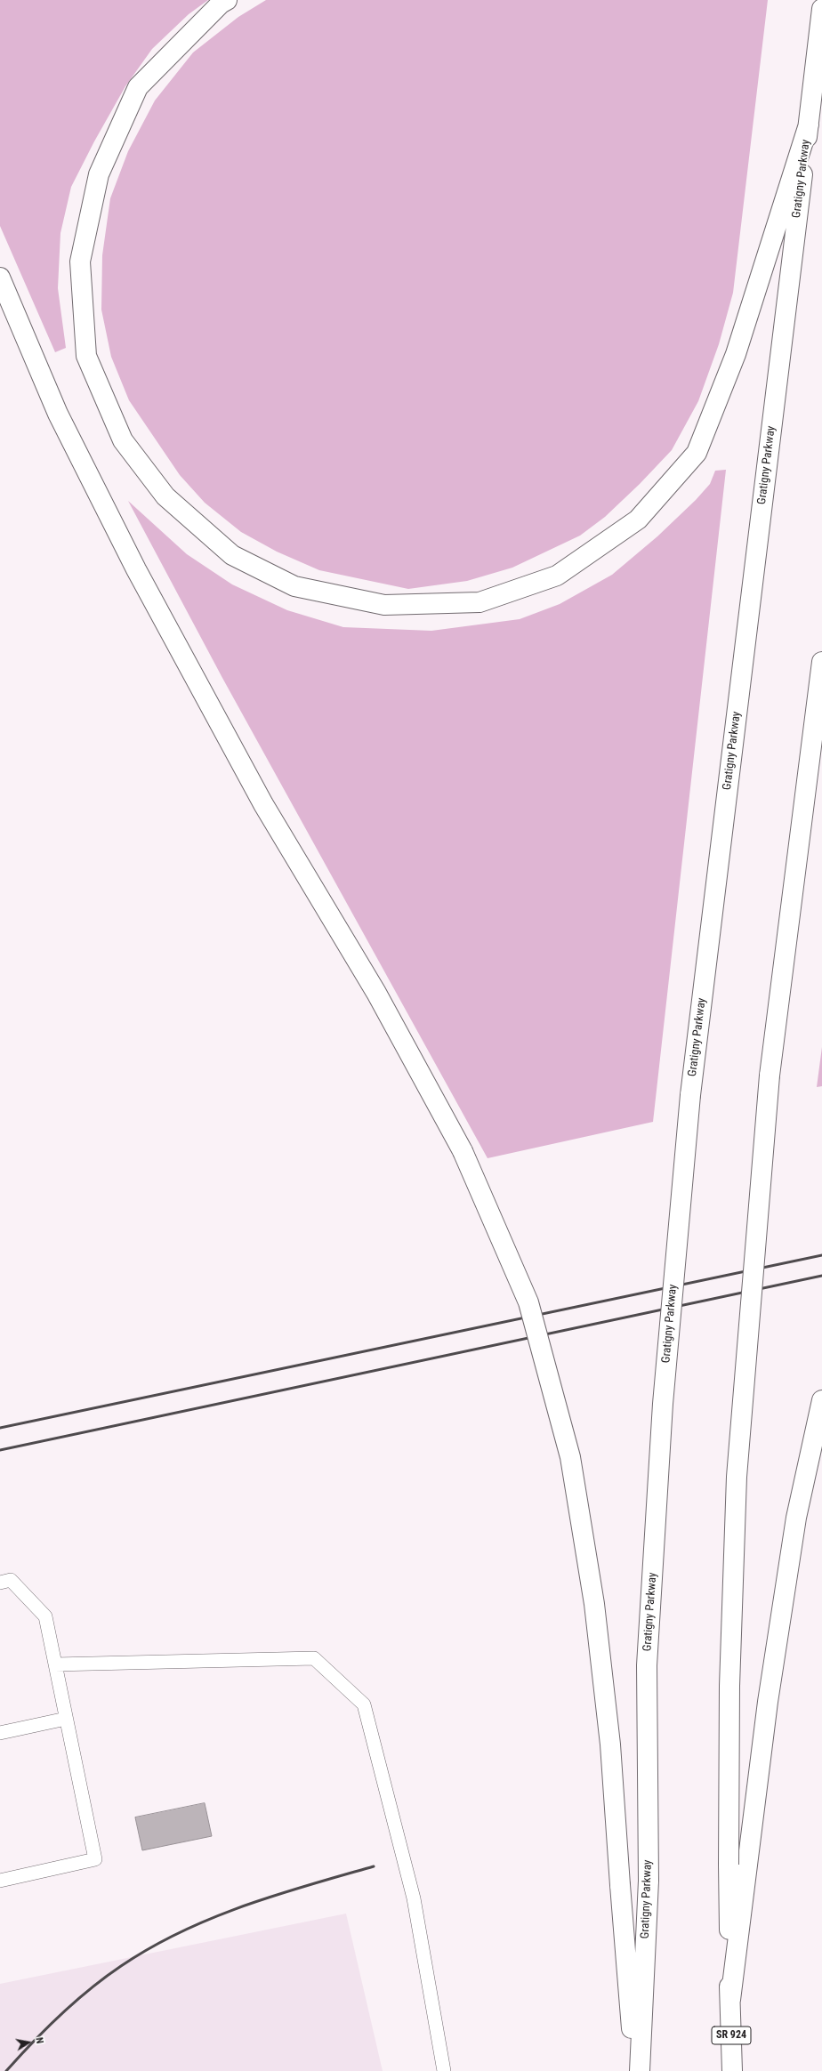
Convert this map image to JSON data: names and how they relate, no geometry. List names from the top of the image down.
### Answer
{
  "streets": {
    "highway": ["Gratigny Parkway", "SR 924"]
  },
  "north": "right"
}
